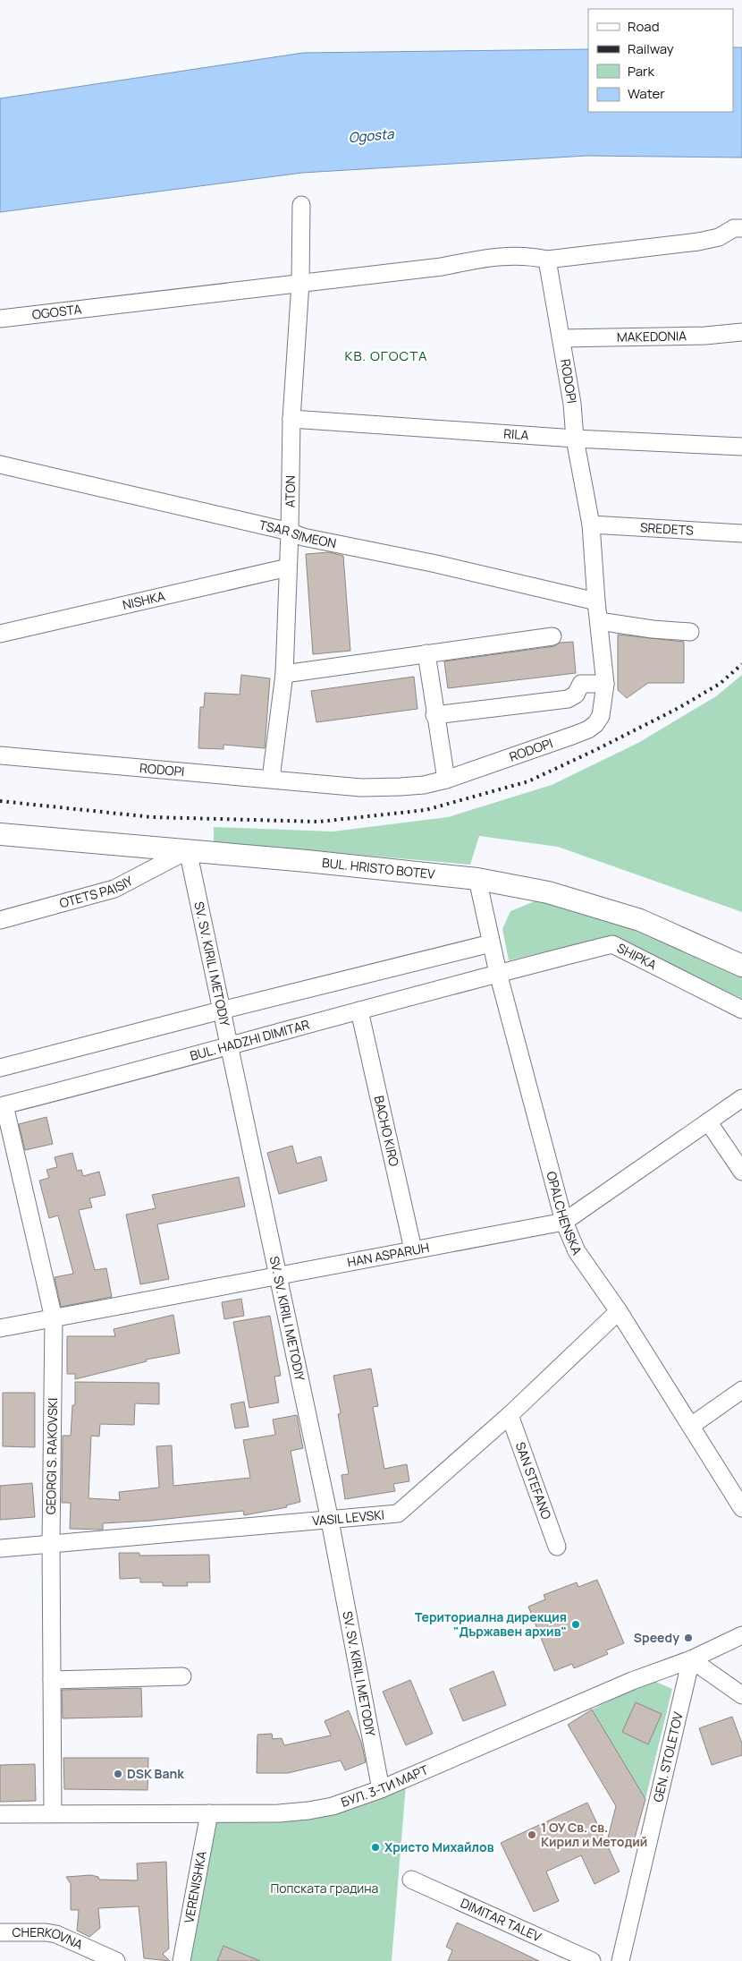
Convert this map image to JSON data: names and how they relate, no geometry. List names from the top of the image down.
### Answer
{
  "streets": {
    "street": [
      "OGOSTA",
      "MAKEDONIA",
      "RODOPI",
      "RILA",
      "ATON",
      "SREDETS",
      "TSAR SIMEON",
      "NISHKA",
      "BUL. HRISTO BOTEV",
      "OTETS PAISIY",
      "SHIPKA",
      "SV. SV. KIRIL I METODIY",
      "BUL. HADZHI DIMITAR",
      "BACHO KIRO",
      "OPALCHENSKA",
      "HAN ASPARUH",
      "GEORGI S. RAKOVSKI",
      "SAN STEFANO",
      "VASIL LEVSKI",
      "GEN. STOLETOV",
      "БУЛ. 3-ТИ МАРТ",
      "VERENISHKA",
      "DIMITAR TALEV",
      "CHERKOVNA"
    ]
  },
  "crossings": [
    ["OGOSTA", "RODOPI"],
    ["OGOSTA", "ATON"],
    ["MAKEDONIA", "RODOPI"],
    ["RODOPI", "RILA"],
    ["RODOPI", "ATON"],
    ["RODOPI", "SREDETS"],
    ["RODOPI", "TSAR SIMEON"],
    ["RILA", "ATON"],
    ["ATON", "TSAR SIMEON"],
    ["ATON", "NISHKA"],
    ["BUL. HRISTO BOTEV", "OTETS PAISIY"],
    ["BUL. HRISTO BOTEV", "SV. SV. KIRIL I METODIY"],
    ["BUL. HRISTO BOTEV", "OPALCHENSKA"],
    ["OTETS PAISIY", "SV. SV. KIRIL I METODIY"],
    ["SHIPKA", "BUL. HADZHI DIMITAR"],
    ["SHIPKA", "OPALCHENSKA"],
    ["SV. SV. KIRIL I METODIY", "BUL. HADZHI DIMITAR"],
    ["SV. SV. KIRIL I METODIY", "HAN ASPARUH"],
    ["SV. SV. KIRIL I METODIY", "VASIL LEVSKI"],
    ["SV. SV. KIRIL I METODIY", "БУЛ. 3-ТИ МАРТ"],
    ["BUL. HADZHI DIMITAR", "BACHO KIRO"],
    ["BUL. HADZHI DIMITAR", "OPALCHENSKA"],
    ["BUL. HADZHI DIMITAR", "GEORGI S. RAKOVSKI"],
    ["BACHO KIRO", "HAN ASPARUH"],
    ["OPALCHENSKA", "HAN ASPARUH"],
    ["OPALCHENSKA", "VASIL LEVSKI"],
    ["HAN ASPARUH", "GEORGI S. RAKOVSKI"],
    ["GEORGI S. RAKOVSKI", "VASIL LEVSKI"],
    ["GEORGI S. RAKOVSKI", "БУЛ. 3-ТИ МАРТ"],
    ["SAN STEFANO", "VASIL LEVSKI"],
    ["GEN. STOLETOV", "БУЛ. 3-ТИ МАРТ"],
    ["БУЛ. 3-ТИ МАРТ", "VERENISHKA"]
  ],
  "districts": ["КВ. ОГОСТА"],
  "water": ["Ogosta"],
  "parks": ["Попската градина"],
  "places": [
    "Териториална дирекция \"Държавен архив\"",
    "Speedy",
    "DSK Bank",
    "1 ОУ Св. св. Кирил и Методий",
    "Христо Михайлов"
  ],
  "legend": [
    "Road",
    "Railway",
    "Park",
    "Water"
  ]
}
